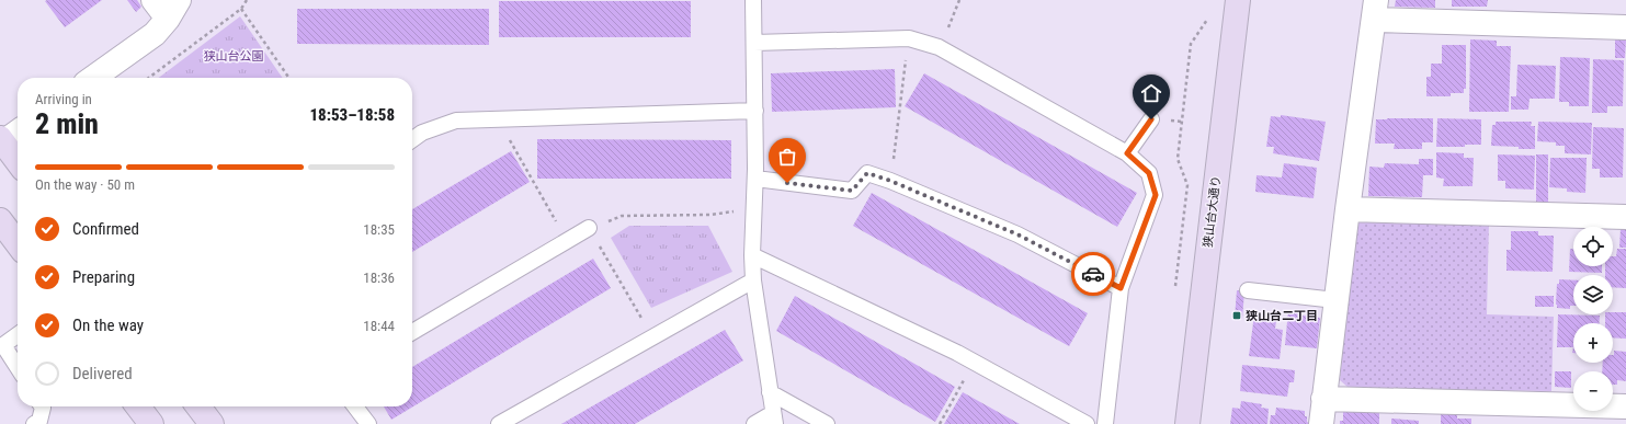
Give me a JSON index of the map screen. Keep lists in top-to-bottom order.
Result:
{
  "streets": {
    "street": ["狭山台大通り"]
  },
  "parks": ["狭山台公園"],
  "places": {
    "transit": ["狭山台二丁目"]
  },
  "page": {
    "heading": ["2 min", "Arriving in", "18:53–18:58"],
    "bar": "On the way · 50 m",
    "list": [
      ["Confirmed", "18:35"],
      ["Preparing", "18:36"],
      ["On the way", "18:44"],
      "Delivered"
    ],
    "map_buttons": ["+", "−"]
  }
}
